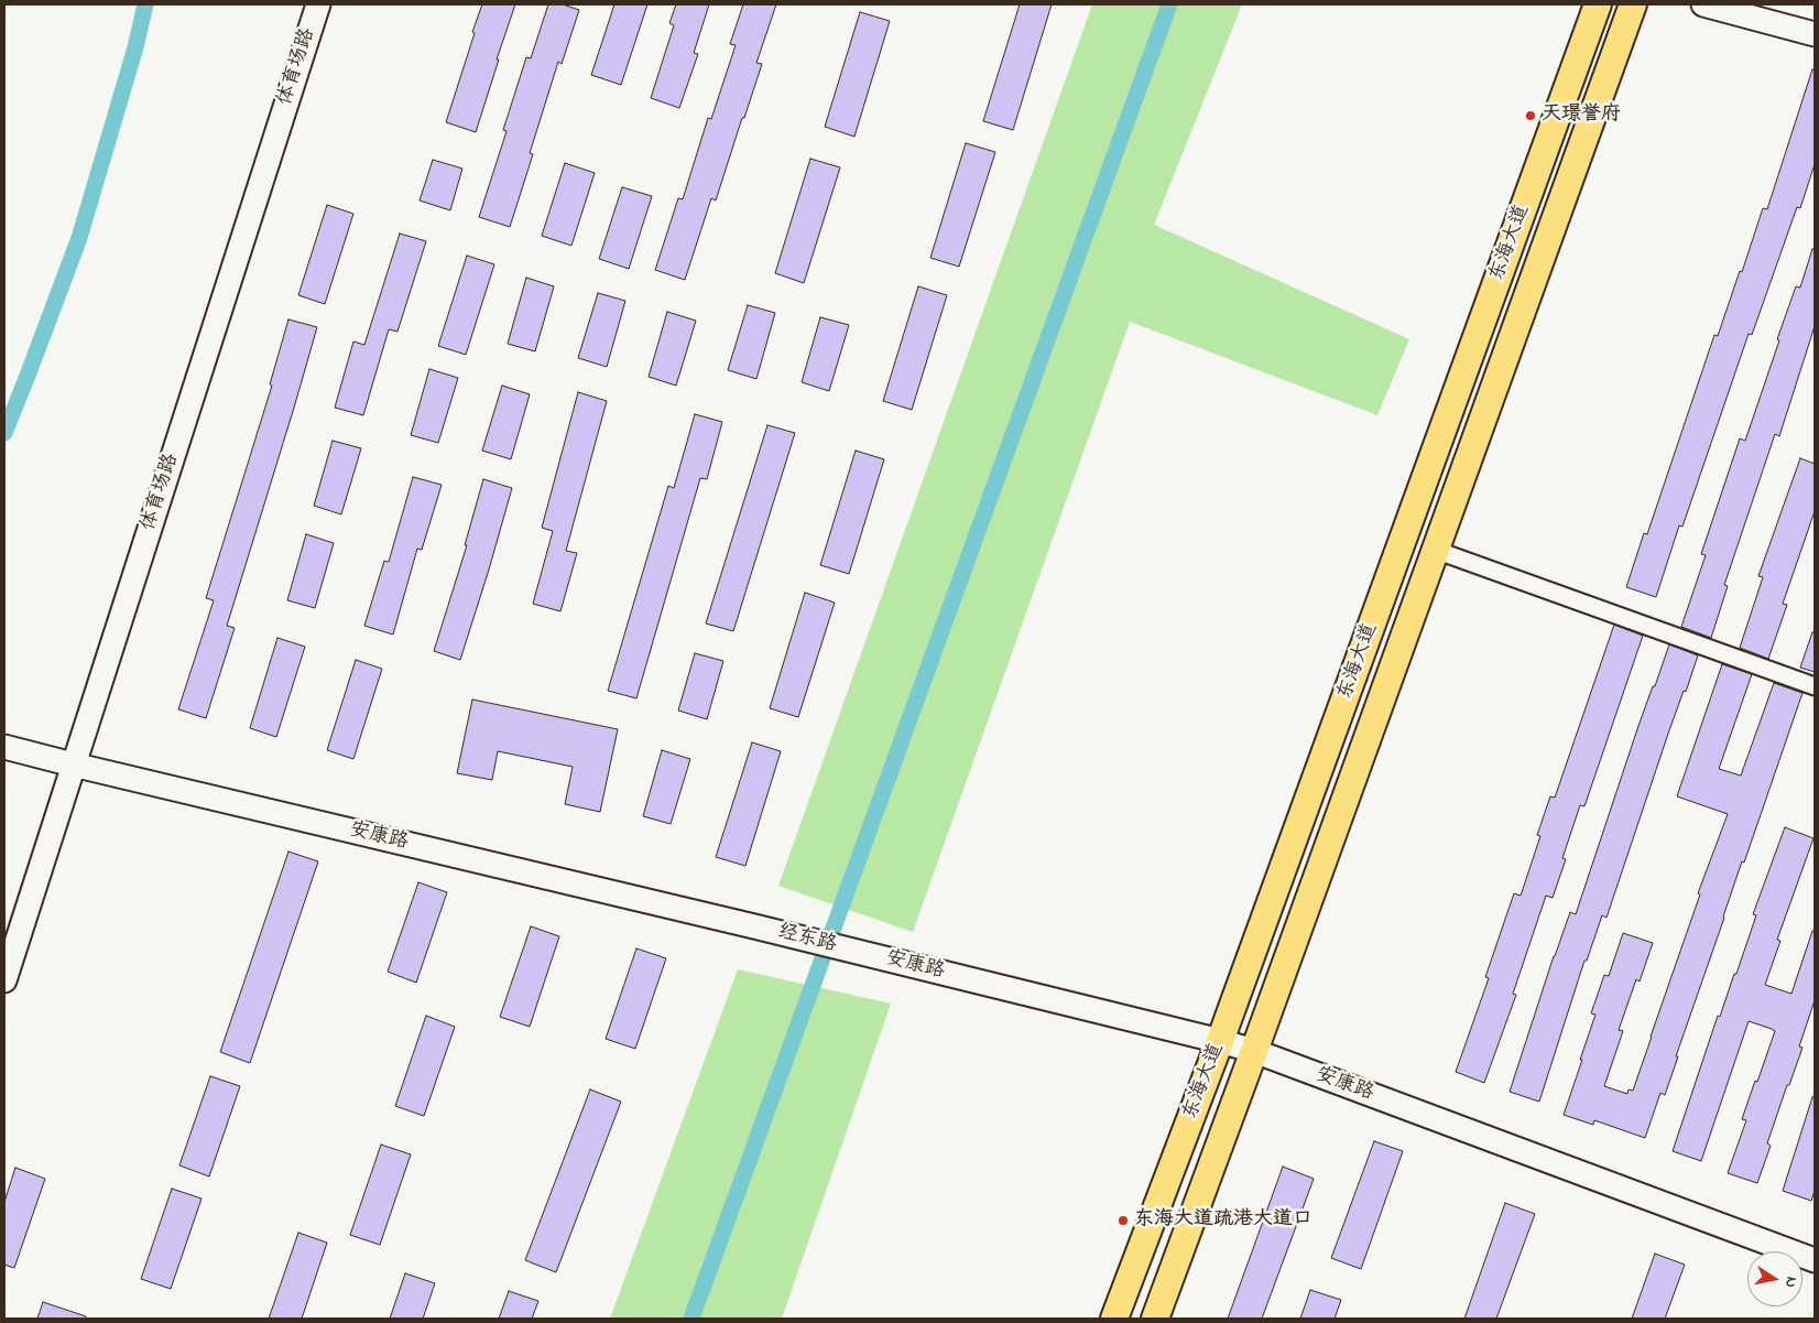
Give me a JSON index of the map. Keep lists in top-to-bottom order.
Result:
{
  "streets": {
    "main road": ["东海大道"],
    "street": ["体育场路", "安康路", "经东路"]
  },
  "crossings": [
    ["体育场路", "安康路"],
    ["东海大道", "安康路"],
    ["安康路", "经东路"]
  ],
  "places": ["天璟誉府", "东海大道疏港大道口"],
  "north": "right"
}
